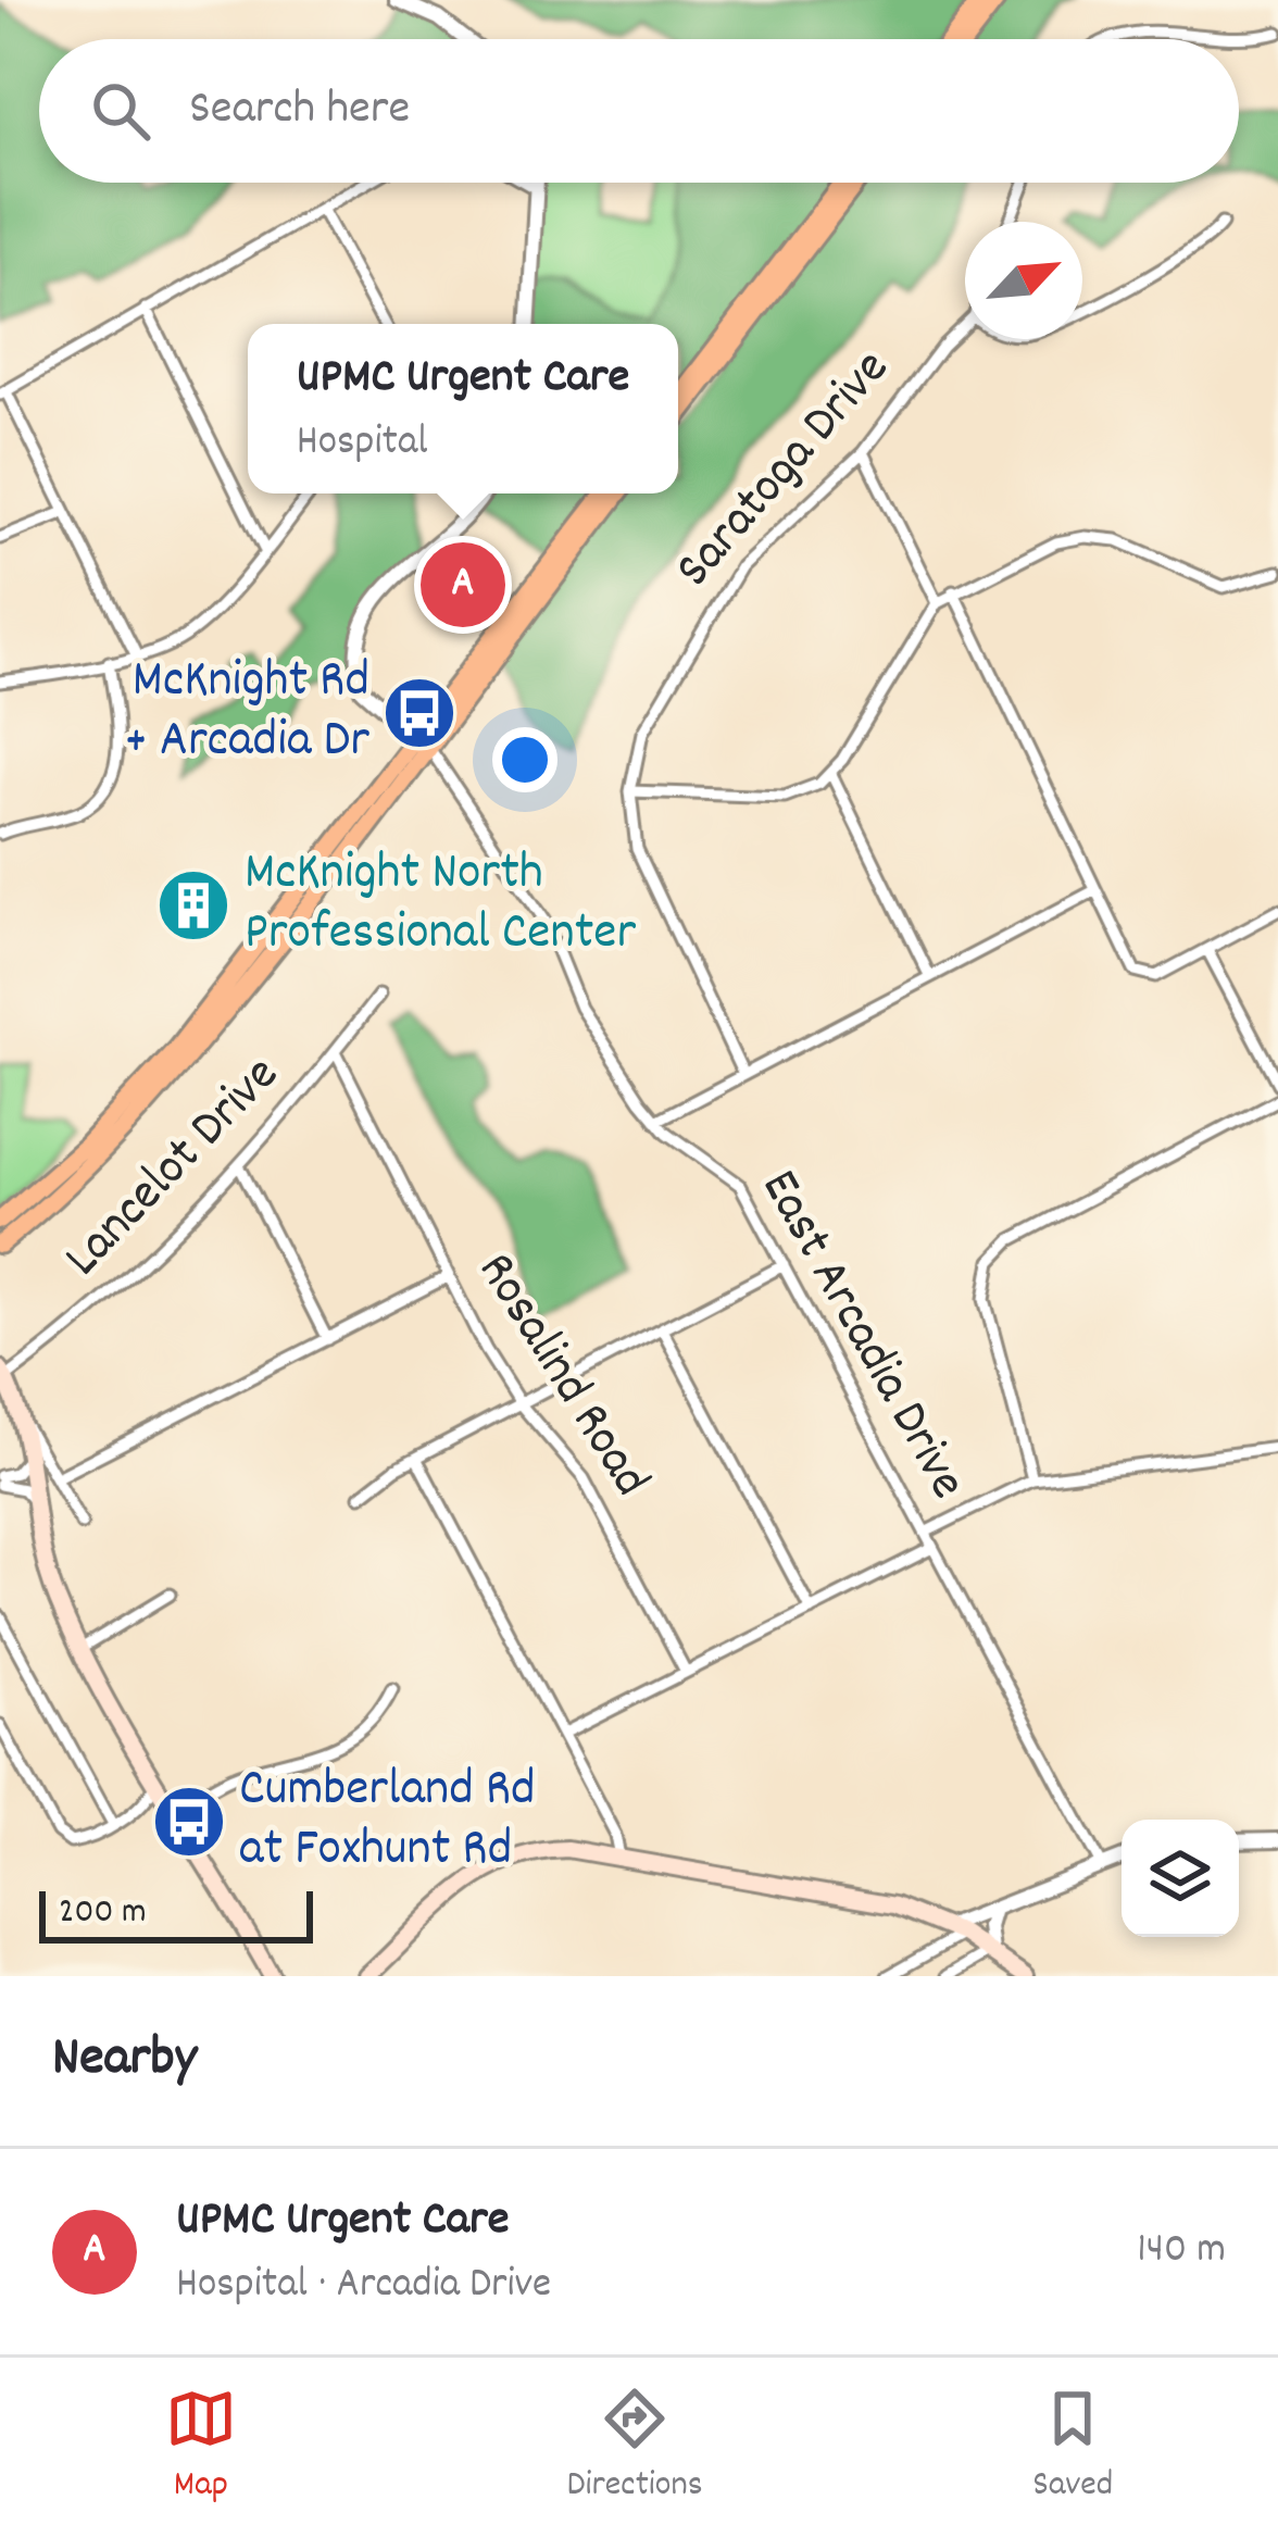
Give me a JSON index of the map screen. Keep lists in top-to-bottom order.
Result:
{
  "streets": {
    "street": [
      "Saratoga Drive",
      "Lancelot Drive",
      "East Arcadia Drive",
      "Rosalind Road"
    ]
  },
  "crossings": [
    ["Lancelot Drive", "Rosalind Road"]
  ],
  "places": {
    "bus stop": ["McKnight Rd + Arcadia Dr", "Cumberland Rd at Foxhunt Rd"],
    "building": ["McKnight North Professional Center"]
  },
  "scale_bar": "200 m",
  "north": "top right",
  "page": {
    "search": "Search here",
    "popup": ["UPMC Urgent Care", "Hospital"],
    "pins": "A",
    "scale": "200 m",
    "heading": "Nearby",
    "list": [
      {
        "mark": "A",
        "name": "UPMC Urgent Care",
        "note": "Hospital · Arcadia Drive",
        "value": "140 m"
      }
    ],
    "nav": ["Map", "Directions", "Saved"]
  }
}
